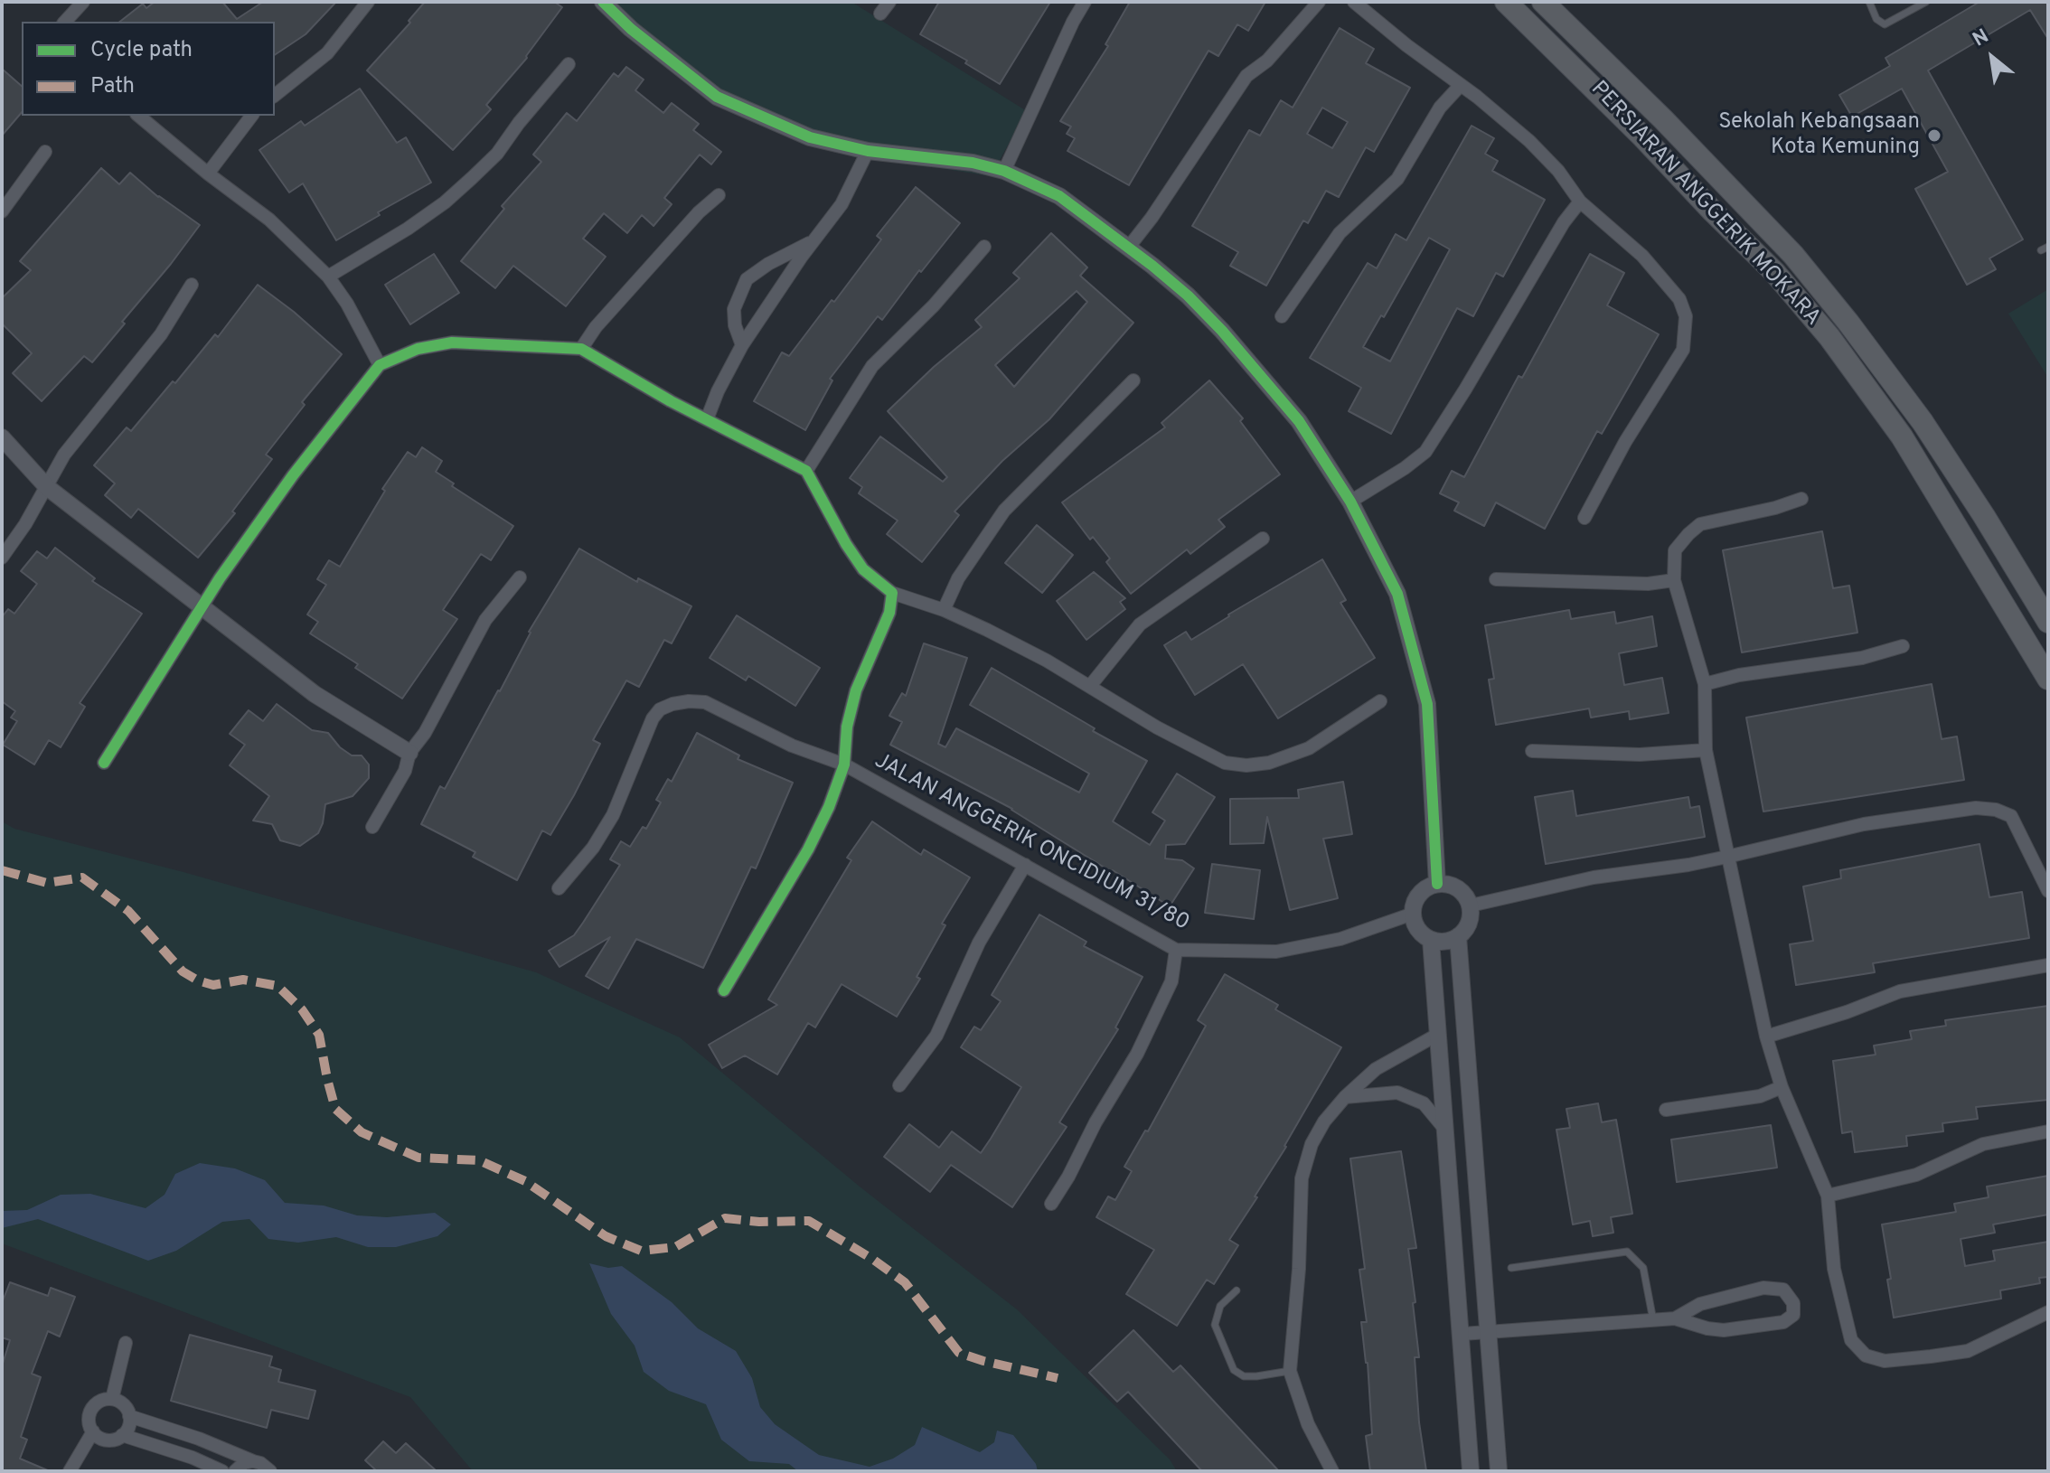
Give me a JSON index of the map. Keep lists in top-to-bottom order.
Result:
{
  "streets": {
    "main road": ["PERSIARAN ANGGERIK MOKARA"],
    "street": ["JALAN ANGGERIK ONCIDIUM 31/80"]
  },
  "places": ["Sekolah Kebangsaan Kota Kemuning"],
  "legend": ["Cycle path", "Path"],
  "north": "top left"
}
